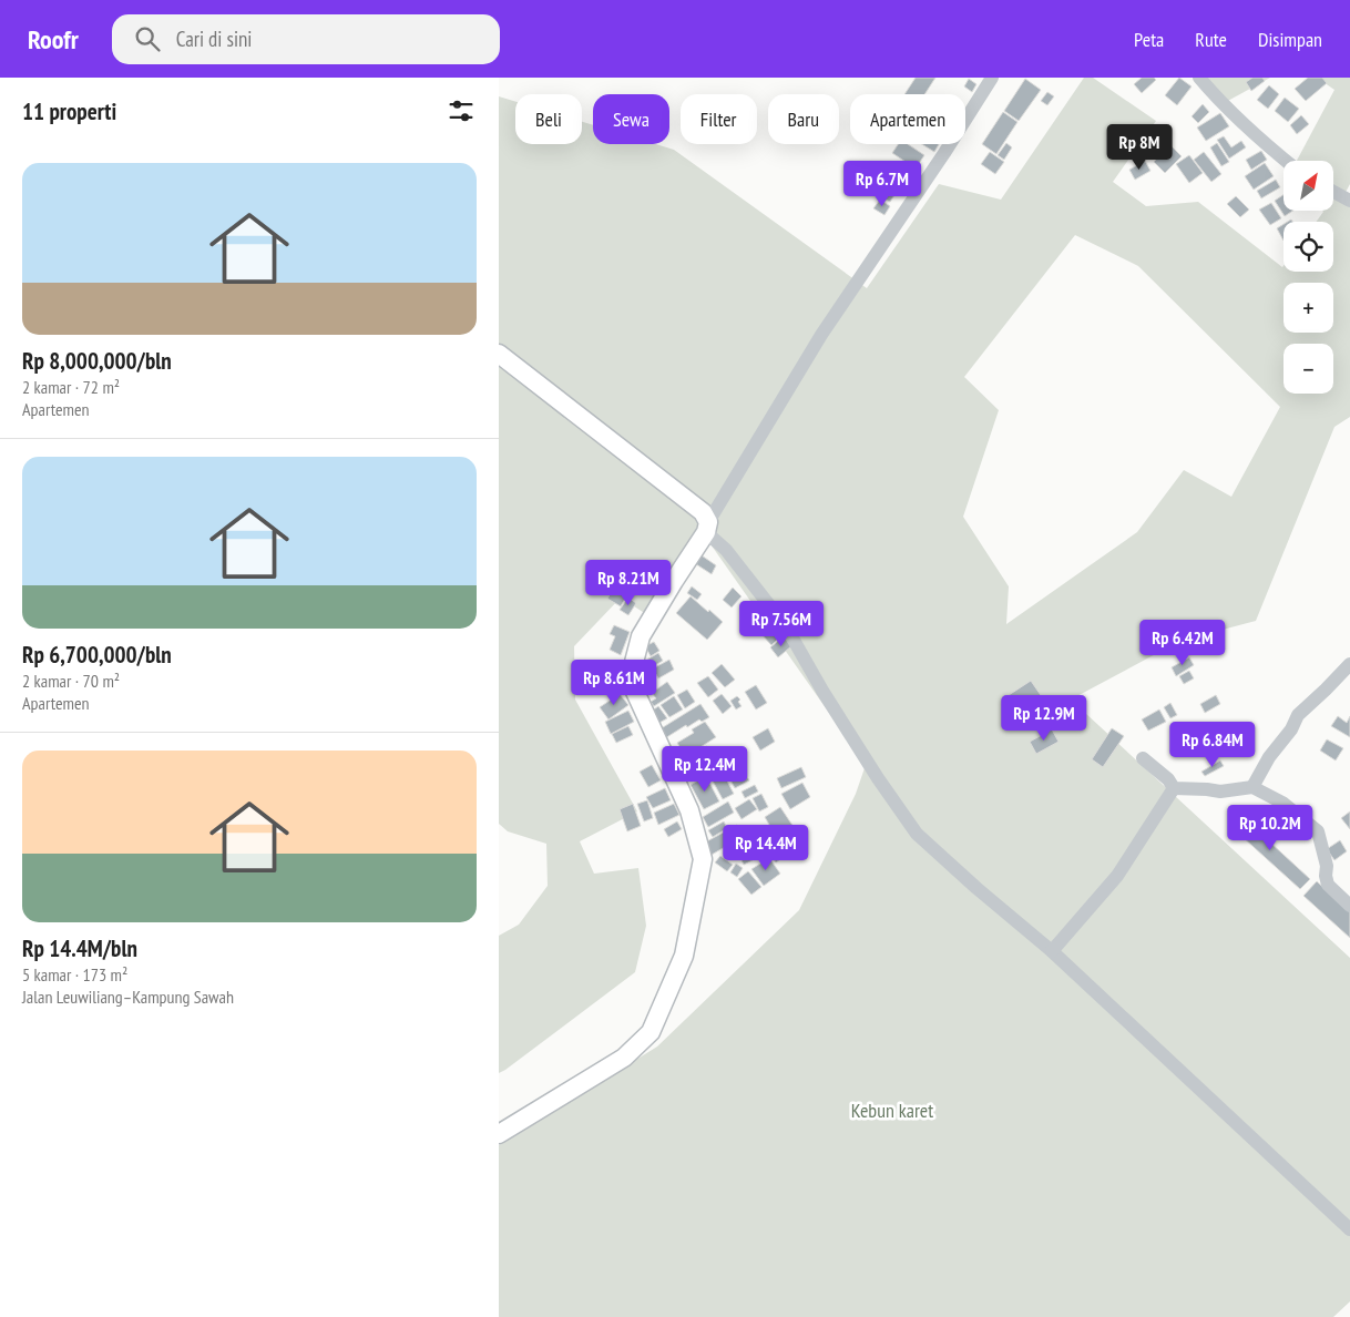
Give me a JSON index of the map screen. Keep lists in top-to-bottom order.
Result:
{
  "parks": ["Kebun karet"],
  "north": "top right",
  "page": {
    "header": "Roofr",
    "search": "Cari di sini",
    "nav": ["Peta", "Rute", "Disimpan"],
    "heading": "11 properti",
    "chip": [
      "Beli",
      "Sewa",
      "Filter",
      "Baru",
      "Apartemen"
    ],
    "price": [
      "Rp 8M",
      "Rp 6.7M",
      "Rp 8.21M",
      "Rp 7.56M",
      "Rp 6.42M",
      "Rp 8.61M",
      "Rp 12.9M",
      "Rp 6.84M",
      "Rp 12.4M",
      "Rp 10.2M",
      "Rp 14.4M"
    ],
    "list": [
      {
        "name": "Rp 8,000,000/bln",
        "note": "2 kamar · 72 m² · Apartemen"
      },
      {
        "name": "Rp 6,700,000/bln",
        "note": "2 kamar · 70 m² · Apartemen"
      },
      {
        "name": "Rp 14.4M/bln",
        "note": "5 kamar · 173 m² · Jalan Leuwiliang–Kampung Sawah"
      }
    ],
    "map_buttons": ["+", "−"]
  }
}
